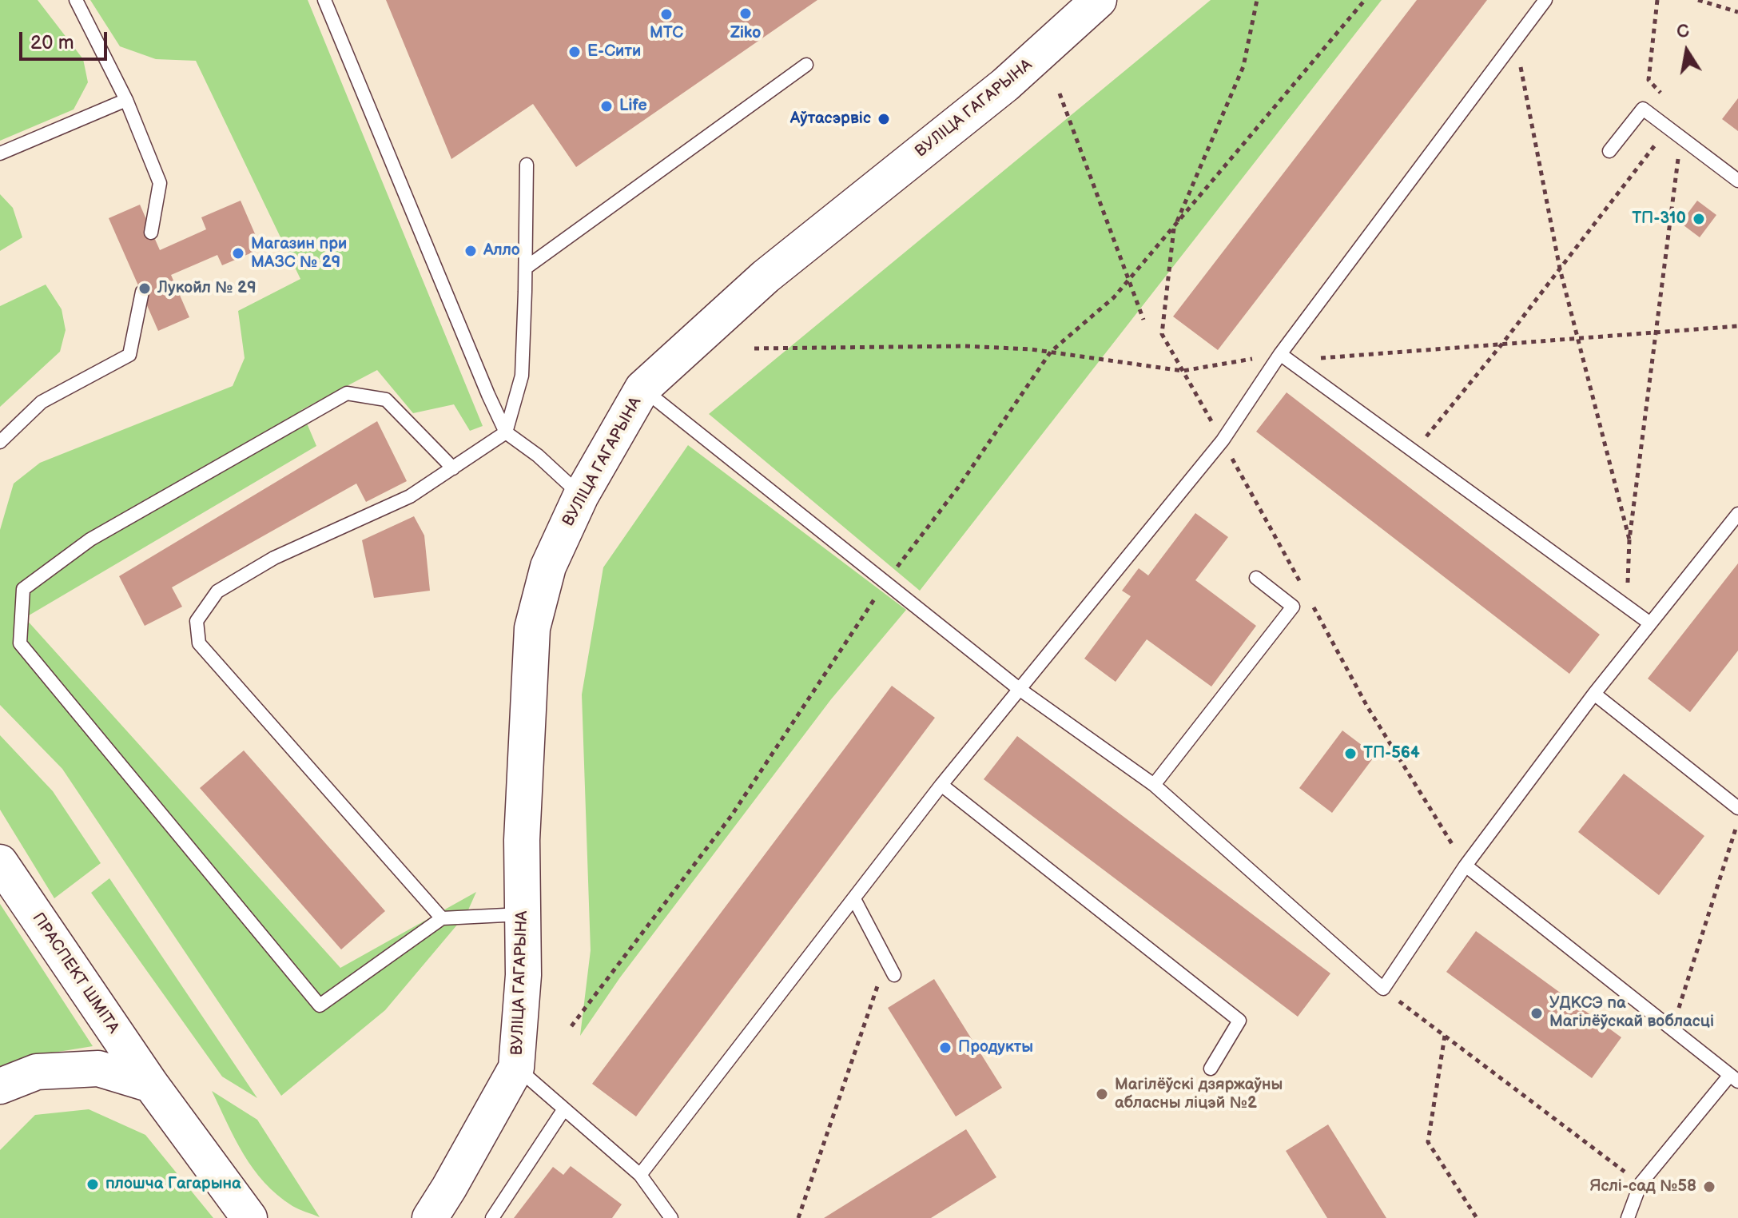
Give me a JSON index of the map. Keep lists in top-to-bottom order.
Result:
{
  "streets": {
    "main road": ["ВУЛІЦА ГАГАРЫНА", "ПРАСПЕКТ ШМІТА"]
  },
  "places": [
    "Ziko",
    "МТС",
    "Е-Сити",
    "Life",
    "Аўтасэрвіс",
    "ТП-310",
    "Алло",
    "Магазин при МАЗС № 29",
    "Лукойл № 29",
    "ТП-564",
    "УДКСЭ па Магілёўскай вобласці",
    "Продукты",
    "Магілёўскі дзяржаўны абласны ліцэй №2",
    "плошча Гагарына",
    "Яслі-сад №58"
  ],
  "scale_bar": "20 m",
  "north": "top"
}
